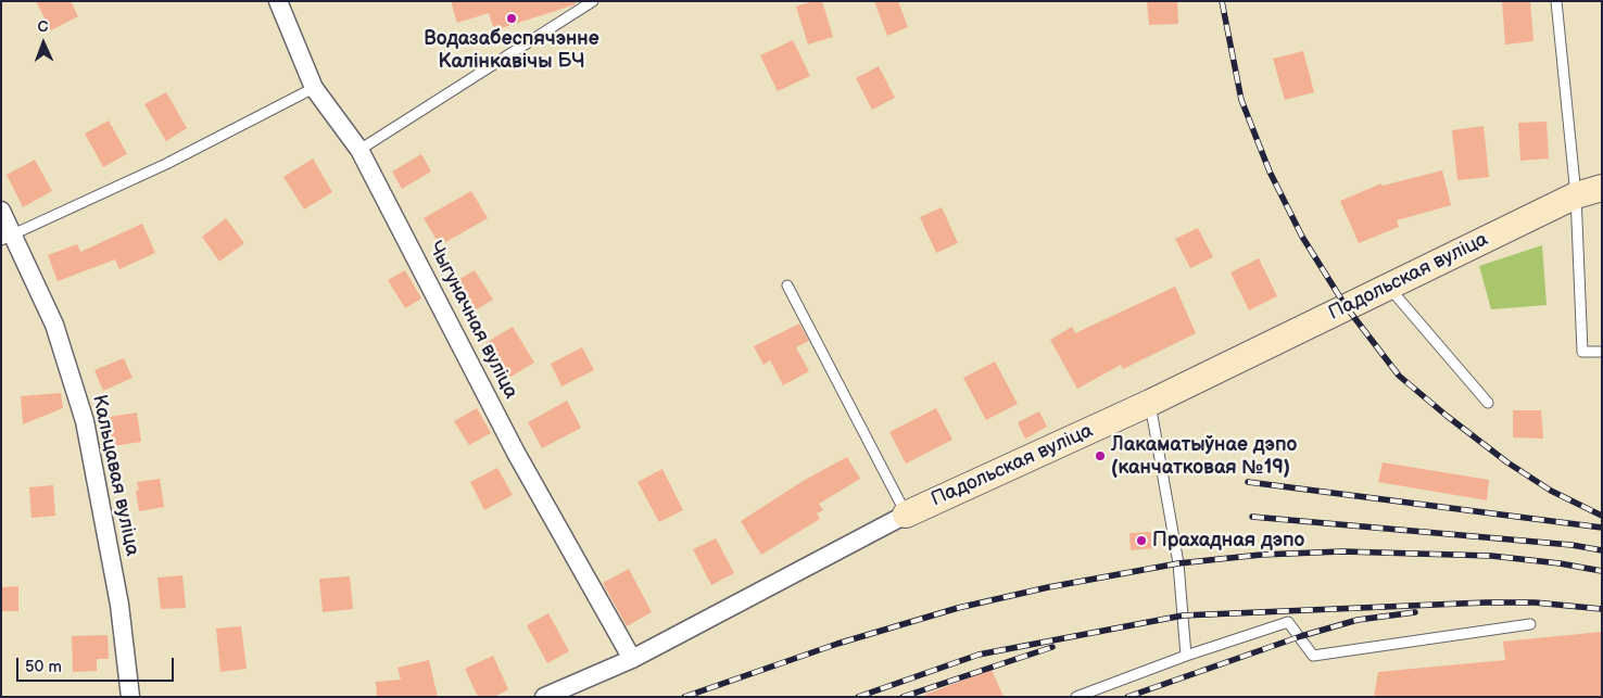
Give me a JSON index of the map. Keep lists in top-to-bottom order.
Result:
{
  "streets": {
    "street": ["Падольская вуліца", "Чыгуначная вуліца", "Кальцавая вуліца"]
  },
  "crossings": [
    ["Падольская вуліца", "Чыгуначная вуліца"]
  ],
  "places": ["Водазабеспячэнне Калінкавічы БЧ", "Лакаматыўнае дэпо (канчатковая №19)", "Прахадная дэпо"],
  "scale_bar": "50 m",
  "north": "top"
}
